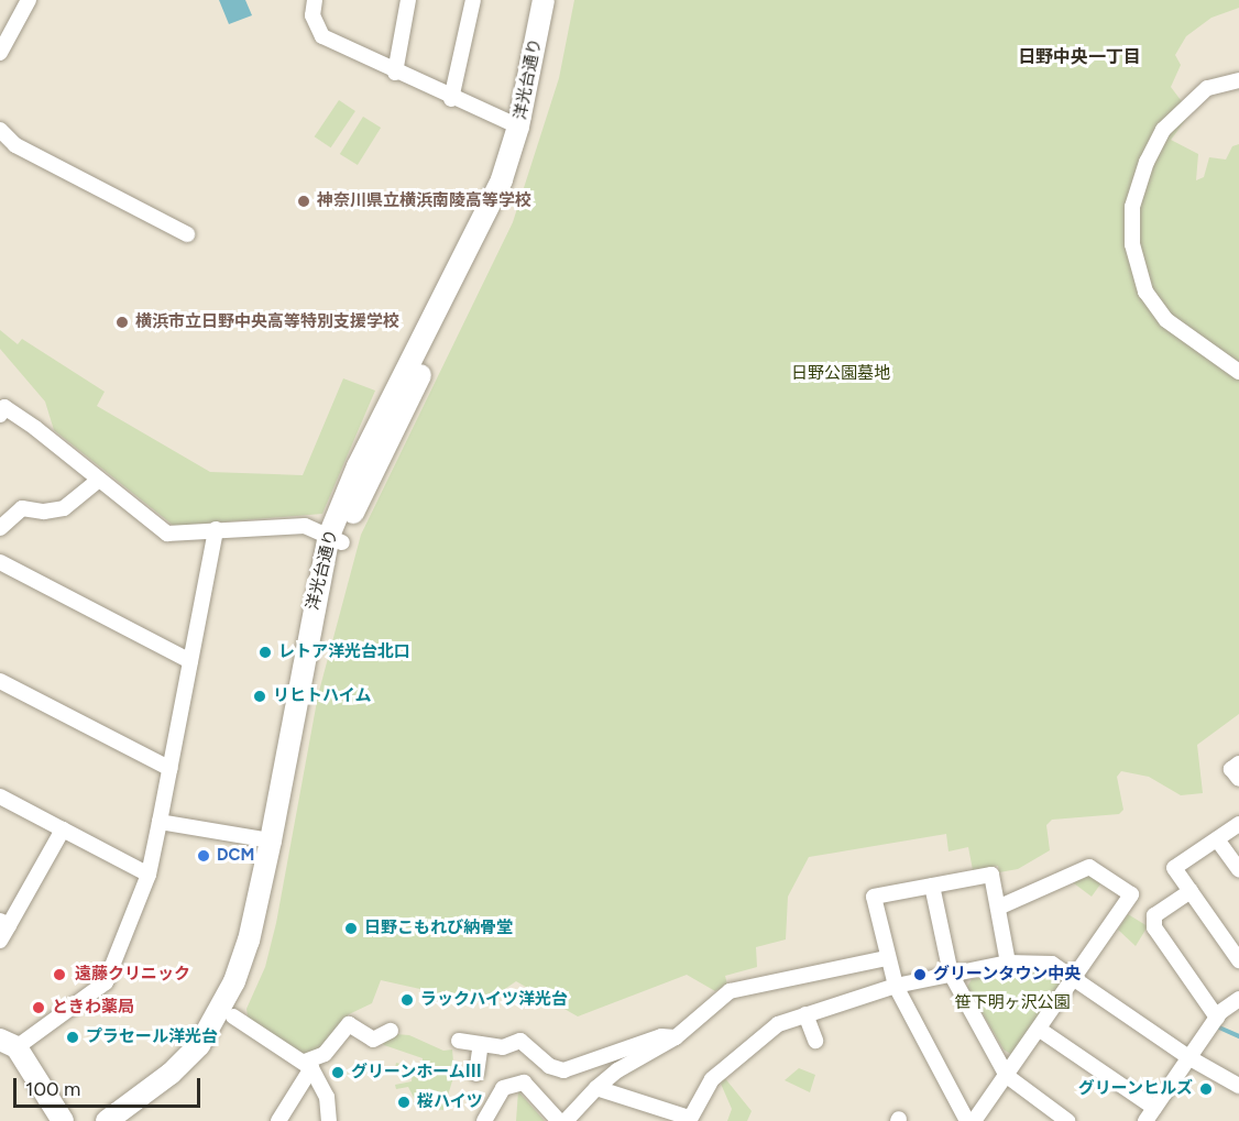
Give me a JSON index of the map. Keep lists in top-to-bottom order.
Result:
{
  "streets": {
    "street": ["洋光台通り"]
  },
  "districts": ["日野中央一丁目"],
  "parks": ["日野公園墓地", "笹下明ヶ沢公園"],
  "places": [
    "神奈川県立横浜南陵高等学校",
    "横浜市立日野中央高等特別支援学校",
    "レトア洋光台北口",
    "リヒトハイム",
    "DCM",
    "日野こもれび納骨堂",
    "遠藤クリニック",
    "グリーンタウン中央",
    "ラックハイツ洋光台",
    "ときわ薬局",
    "プラセール洋光台",
    "グリーンホームⅢ",
    "グリーンヒルズ",
    "桜ハイツ"
  ],
  "scale_bar": "100 m"
}
